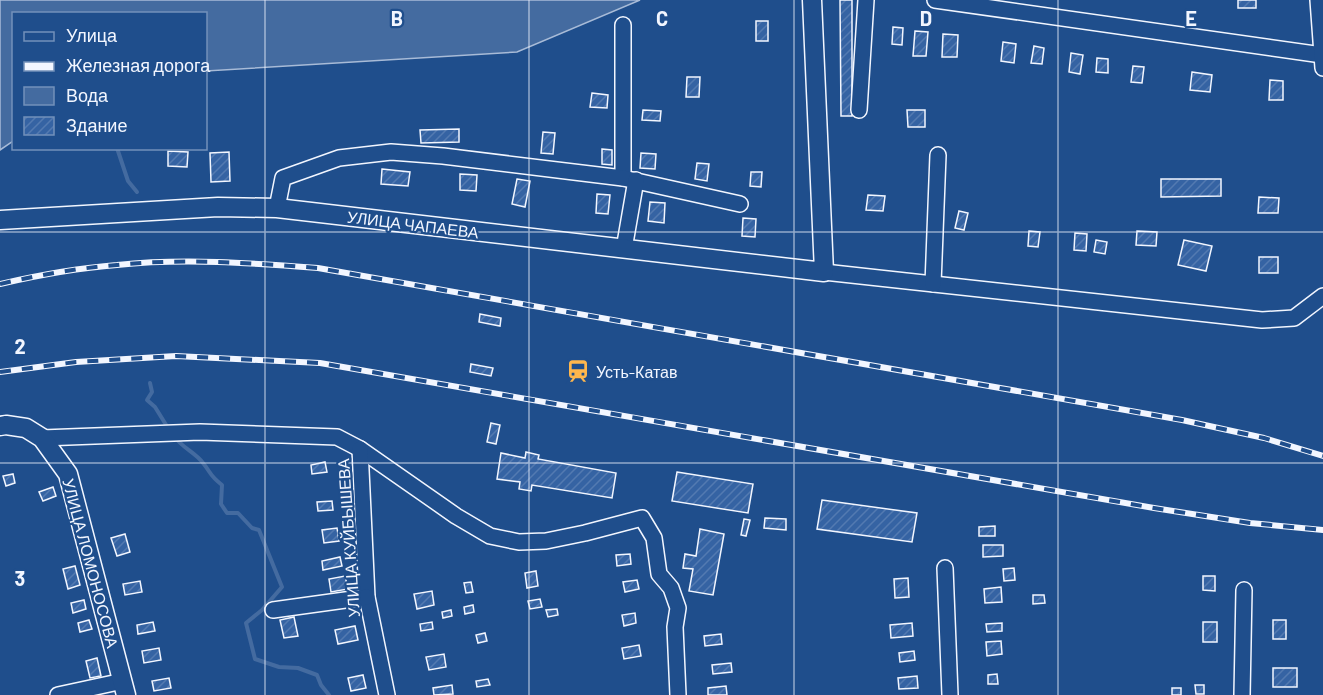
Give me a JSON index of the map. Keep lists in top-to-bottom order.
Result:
{
  "streets": {
    "main road": ["УЛИЦА ЧАПАЕВА", "УЛИЦА ЛОМОНОСОВА"],
    "street": ["УЛИЦА КУЙБЫШЕВА"]
  },
  "places": {
    "station": ["Усть-Катав"]
  },
  "legend": [
    "Улица",
    "Железная дорога",
    "Вода",
    "Здание"
  ],
  "grid": {
    "columns": [
      "B",
      "C",
      "D",
      "E"
    ],
    "rows": ["2", "3"]
  }
}
